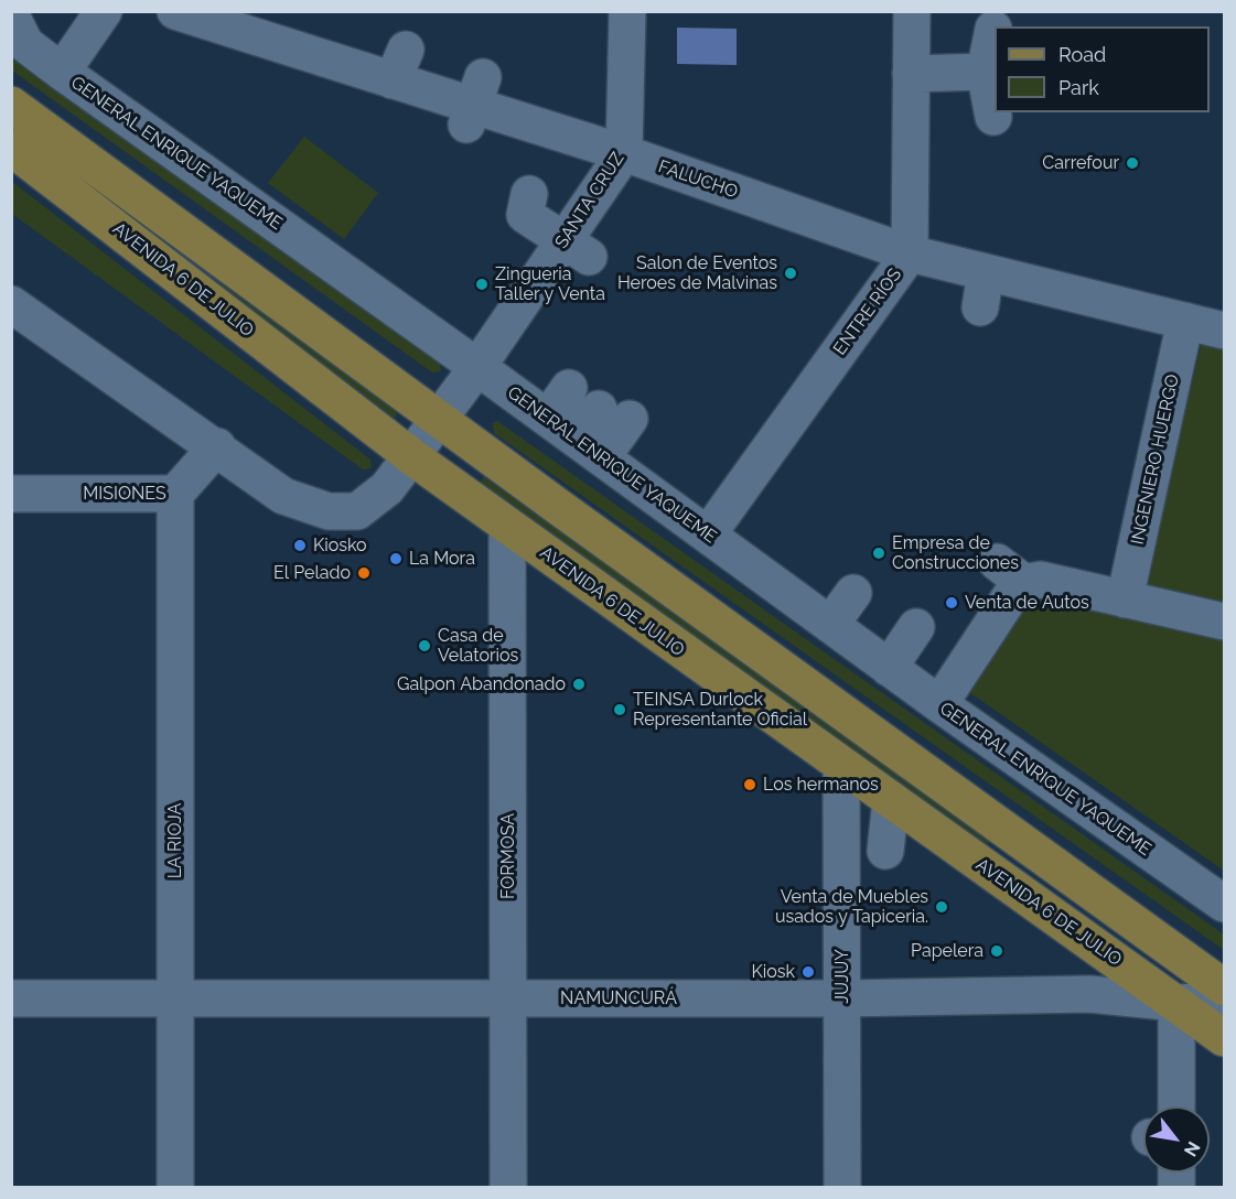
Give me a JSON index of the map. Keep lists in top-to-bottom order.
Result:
{
  "streets": {
    "main road": ["AVENIDA 6 DE JULIO"],
    "street": [
      "GENERAL ENRIQUE YAQUEME",
      "FALUCHO",
      "SANTA CRUZ",
      "ENTRE RÍOS",
      "INGENIERO HUERGO",
      "MISIONES",
      "LA RIOJA",
      "FORMOSA",
      "JUJUY",
      "NAMUNCURÁ"
    ]
  },
  "crossings": [
    ["GENERAL ENRIQUE YAQUEME", "SANTA CRUZ"],
    ["GENERAL ENRIQUE YAQUEME", "ENTRE RÍOS"],
    ["FALUCHO", "SANTA CRUZ"],
    ["FALUCHO", "ENTRE RÍOS"],
    ["FALUCHO", "INGENIERO HUERGO"],
    ["SANTA CRUZ", "AVENIDA 6 DE JULIO"],
    ["SANTA CRUZ", "MISIONES"],
    ["AVENIDA 6 DE JULIO", "FORMOSA"],
    ["AVENIDA 6 DE JULIO", "JUJUY"],
    ["AVENIDA 6 DE JULIO", "NAMUNCURÁ"],
    ["MISIONES", "LA RIOJA"],
    ["LA RIOJA", "NAMUNCURÁ"],
    ["FORMOSA", "NAMUNCURÁ"],
    ["JUJUY", "NAMUNCURÁ"]
  ],
  "places": [
    "Carrefour",
    "Salon de Eventos Heroes de Malvinas",
    "Zingueria Taller y Venta",
    "Kiosko",
    "Empresa de Construcciones",
    "La Mora",
    "El Pelado",
    "Venta de Autos",
    "Casa de Velatorios",
    "Galpon Abandonado",
    "TEINSA Durlock Representante Oficial",
    "Los hermanos",
    "Venta de Muebles usados y Tapiceria.",
    "Papelera",
    "Kiosk"
  ],
  "legend": ["Road", "Park"],
  "north": "bottom right"
}
